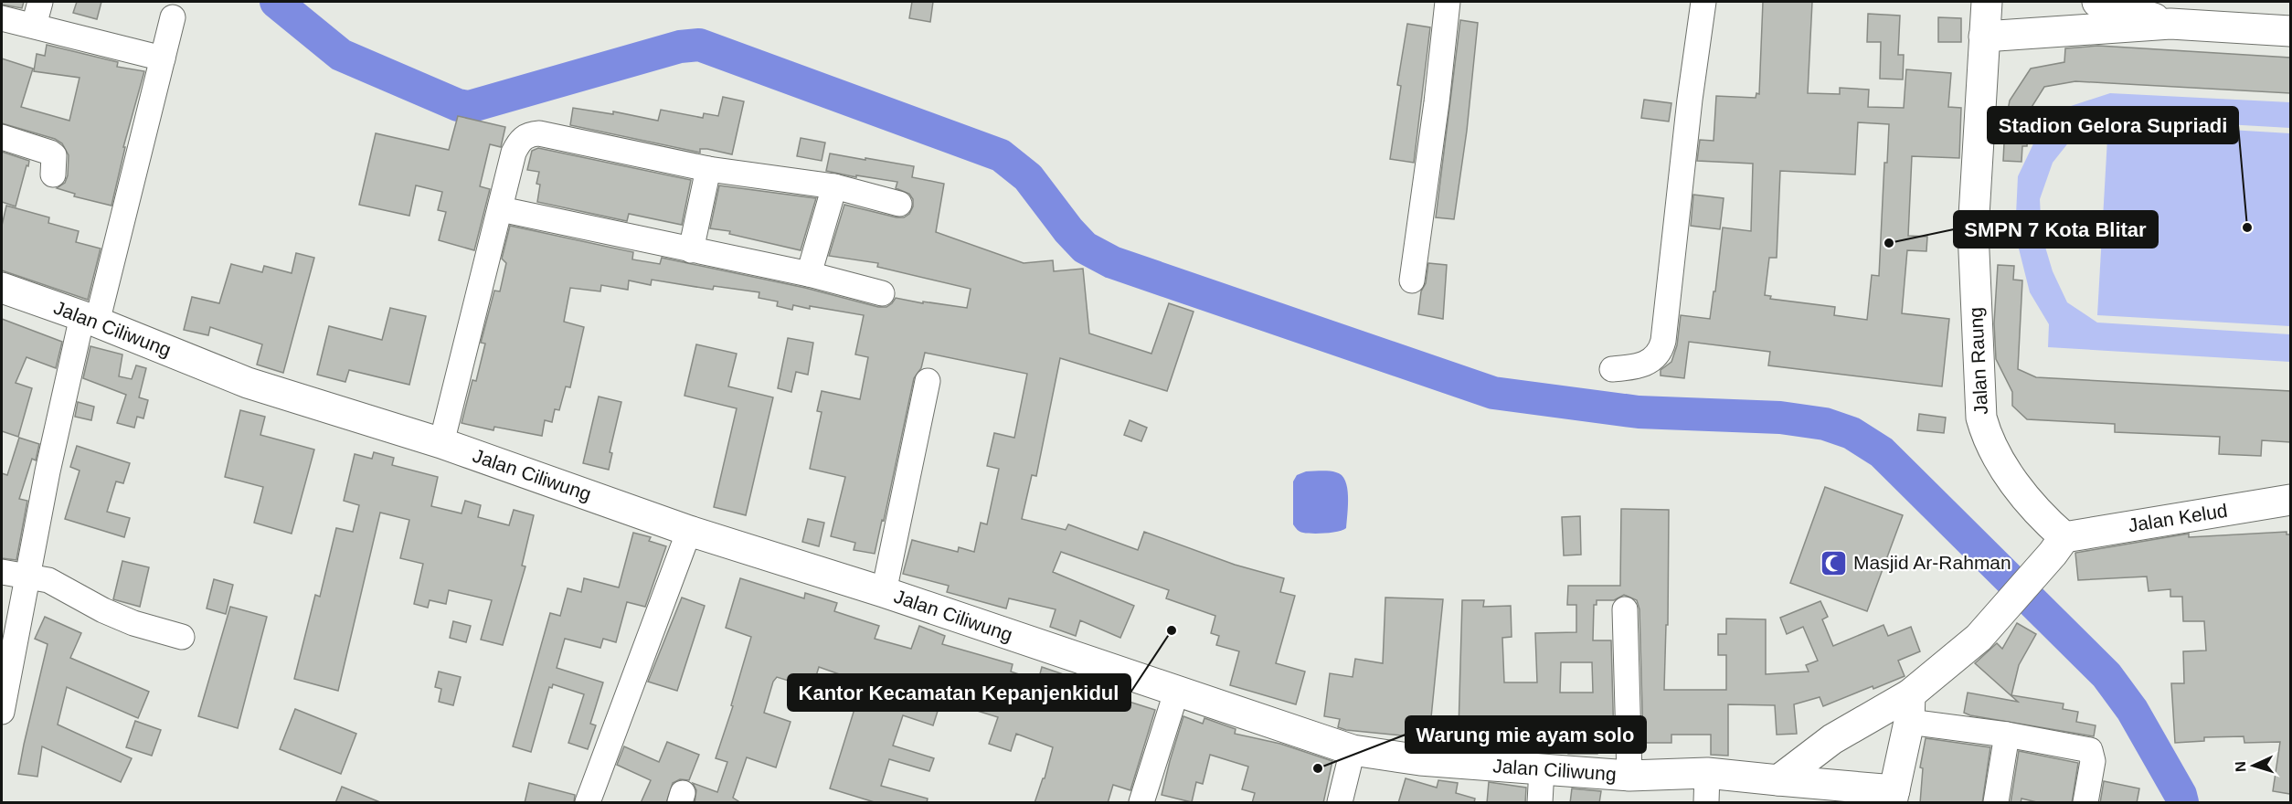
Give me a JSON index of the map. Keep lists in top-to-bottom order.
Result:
{
  "streets": {
    "main road": ["Jalan Ciliwung", "Jalan Raung", "Jalan Kelud"]
  },
  "crossings": [
    ["Jalan Raung", "Jalan Kelud"]
  ],
  "places": {
    "other": [
      "Stadion Gelora Supriadi",
      "SMPN 7 Kota Blitar",
      "Kantor Kecamatan Kepanjenkidul",
      "Warung mie ayam solo"
    ],
    "mosque": ["Masjid Ar-Rahman"]
  },
  "north": "left"
}
